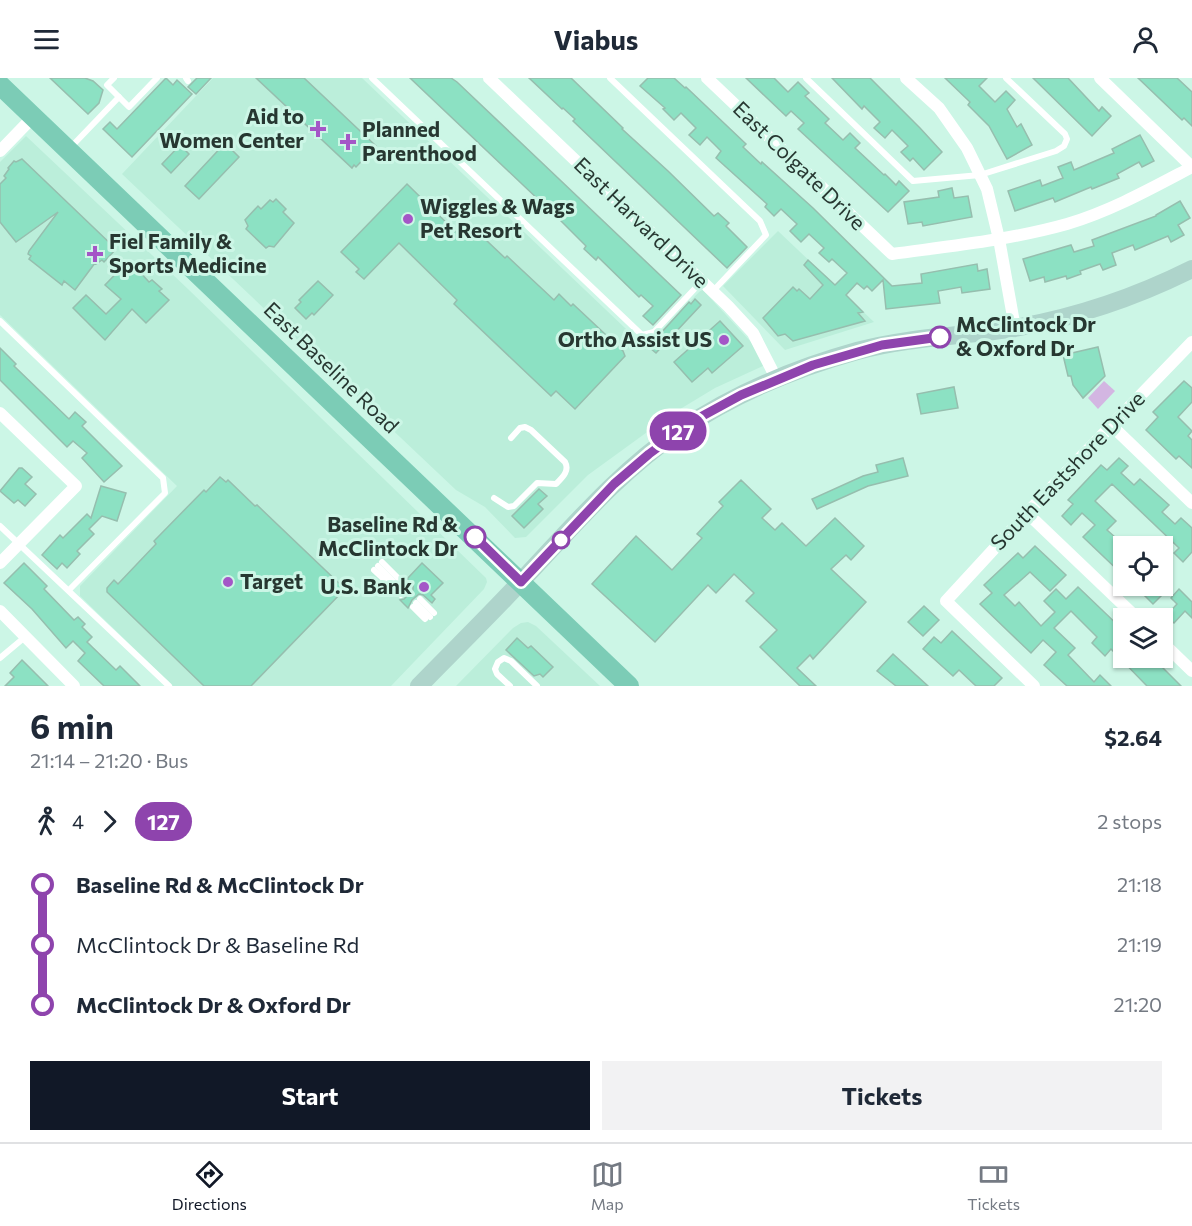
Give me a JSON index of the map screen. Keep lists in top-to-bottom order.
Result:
{
  "streets": {
    "main road": ["East Baseline Road"],
    "street": ["East Colgate Drive", "East Harvard Drive", "South Eastshore Drive"]
  },
  "places": {
    "health": ["Aid to Women Center", "Planned Parenthood", "Fiel Family & Sports Medicine"],
    "other": [
      "Wiggles & Wags Pet Resort",
      "McClintock Dr & Oxford Dr",
      "Ortho Assist US",
      "Baseline Rd & McClintock Dr",
      "Target",
      "U.S. Bank"
    ]
  },
  "lines": ["bus line 127"],
  "page": {
    "header": "Viabus",
    "on_map": "127",
    "heading": ["6 min", "21:14 – 21:20 · Bus", "$2.64"],
    "legs": ["4", "127", "2 stops"],
    "list": [
      {
        "name": "Baseline Rd & McClintock Dr",
        "value": "21:18"
      },
      {
        "name": "McClintock Dr & Baseline Rd",
        "value": "21:19"
      },
      {
        "name": "McClintock Dr & Oxford Dr",
        "value": "21:20"
      }
    ],
    "buttons": ["Start", "Tickets"],
    "tabs": ["Directions", "Map", "Tickets"]
  }
}
